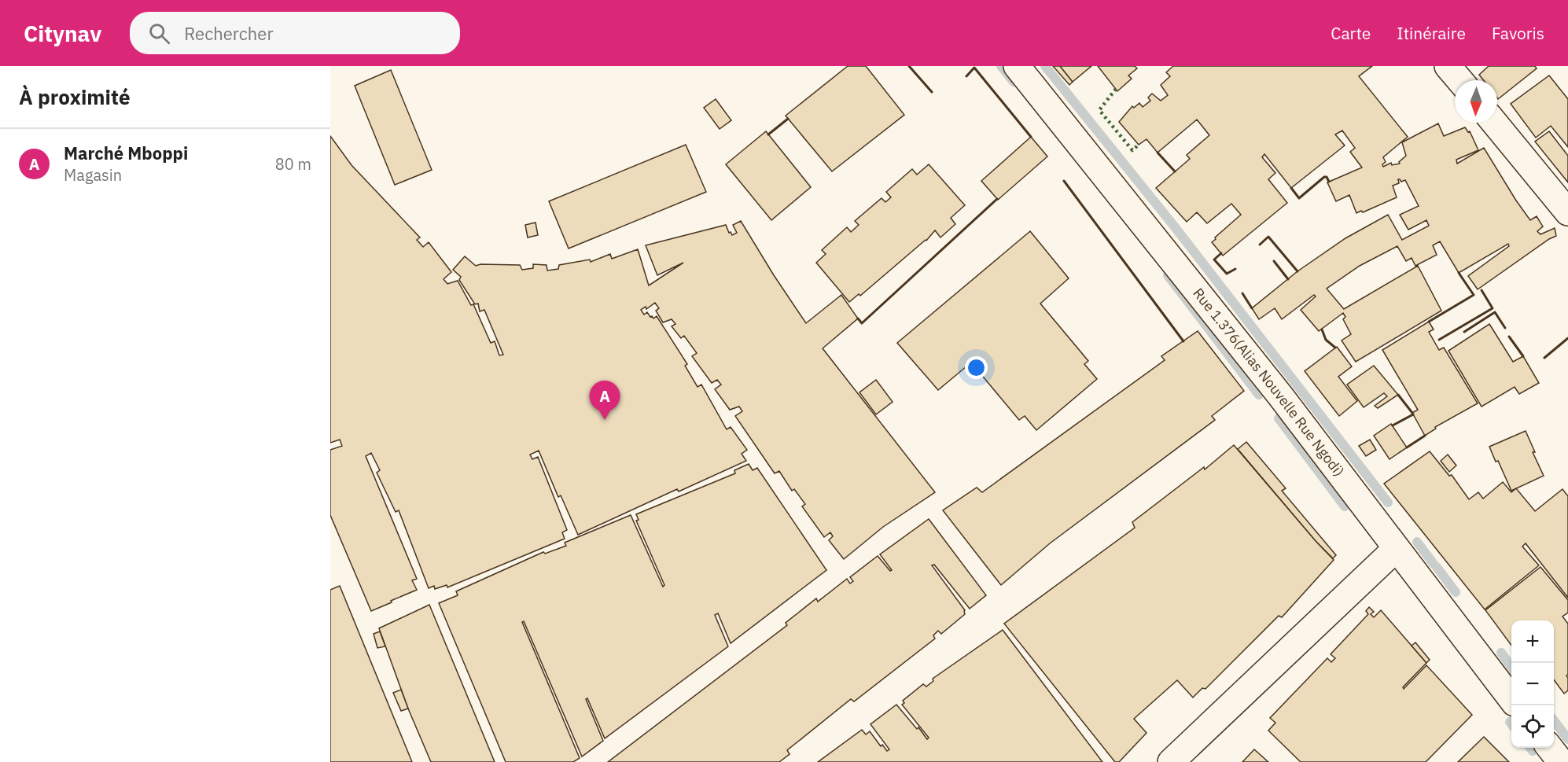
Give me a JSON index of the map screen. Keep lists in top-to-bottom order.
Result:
{
  "streets": {
    "street": ["Rue 1.376(Alias Nouvelle Rue Ngodi)"]
  },
  "north": "bottom",
  "page": {
    "header": "Citynav",
    "search": "Rechercher",
    "nav": ["Carte", "Itinéraire", "Favoris"],
    "heading": "À proximité",
    "list": [
      {
        "mark": "A",
        "name": "Marché Mboppi",
        "note": "Magasin",
        "value": "80 m"
      }
    ],
    "pins": "A",
    "map_buttons": ["+", "−"]
  }
}
